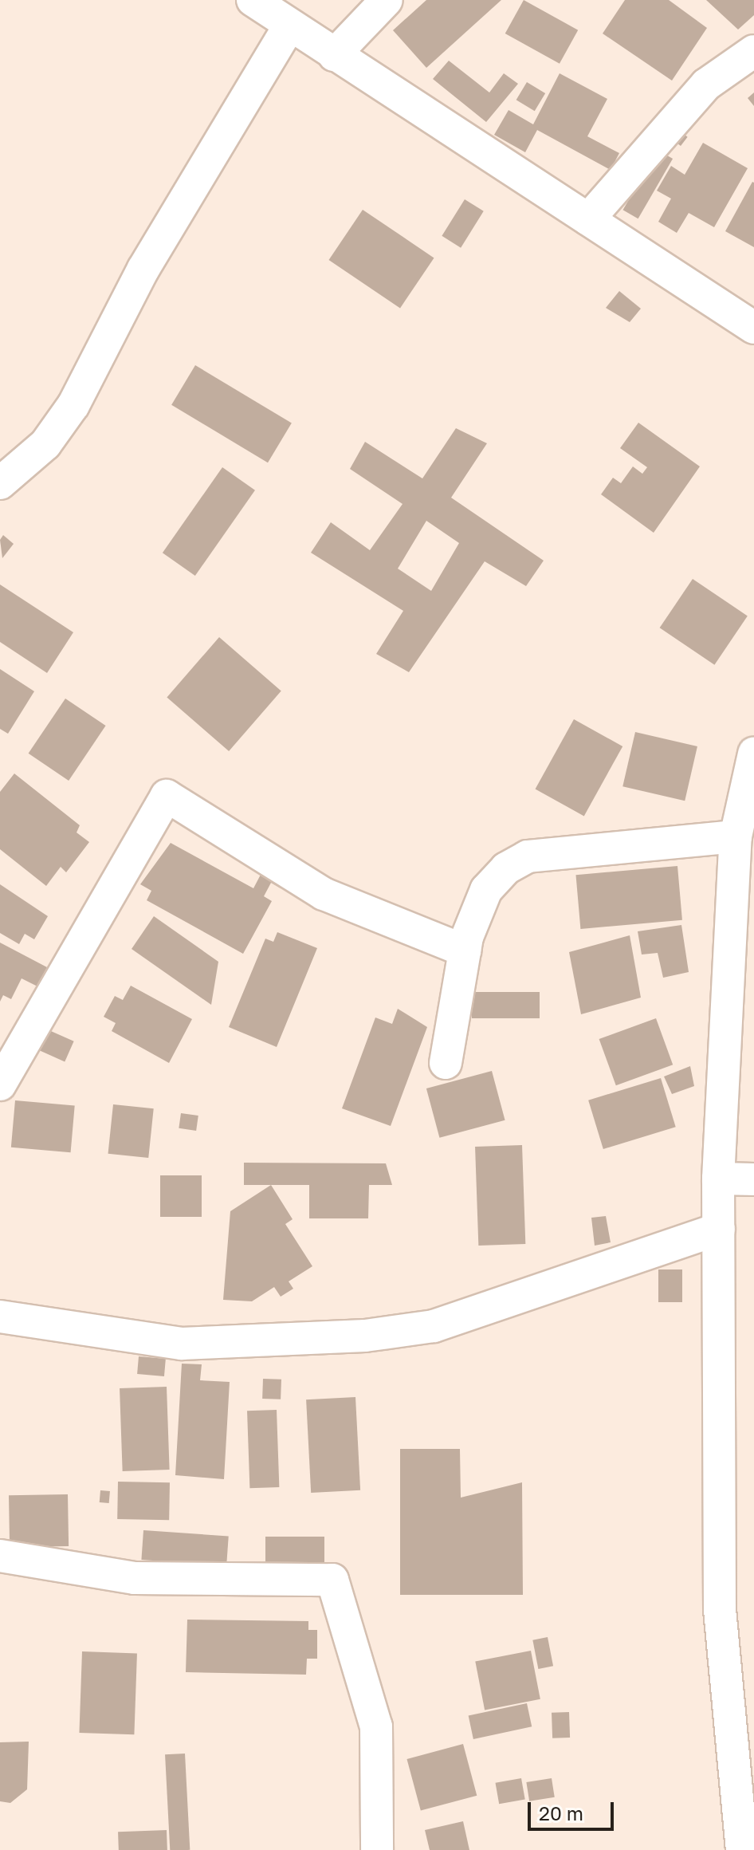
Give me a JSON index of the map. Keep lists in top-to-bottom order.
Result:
{
  "scale_bar": "20 m"
}
